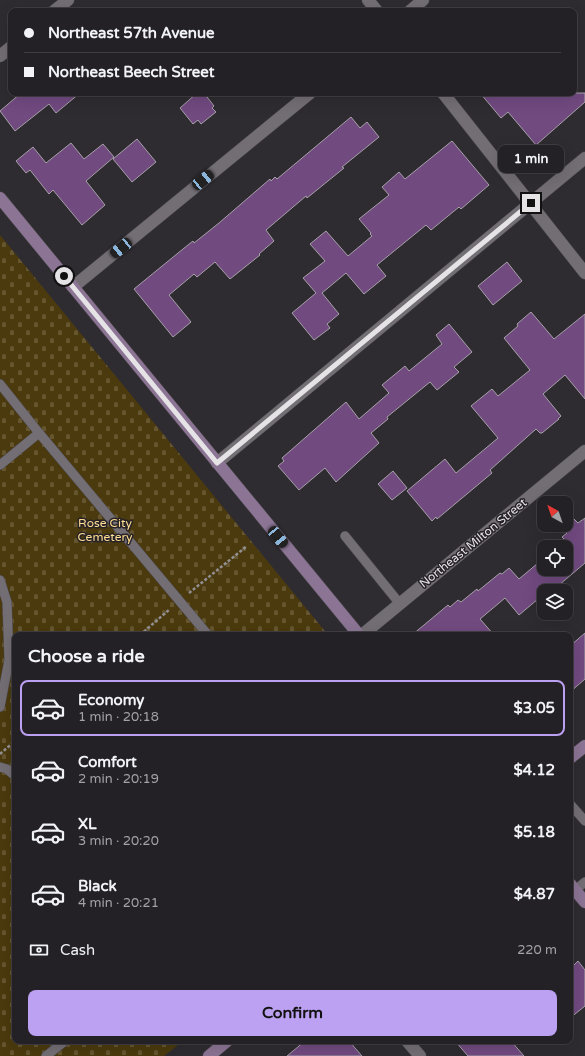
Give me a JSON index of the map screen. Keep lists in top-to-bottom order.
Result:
{
  "streets": {
    "street": ["Northeast Milton Street"]
  },
  "parks": ["Rose City Cemetery"],
  "north": "top left",
  "page": {
    "banner": ["Northeast 57th Avenue", "Northeast Beech Street"],
    "bubble": "1 min",
    "heading": "Choose a ride",
    "list": [
      {
        "name": "Economy",
        "note": "1 min · 20:18",
        "value": "$3.05"
      },
      {
        "name": "Comfort",
        "note": "2 min · 20:19",
        "value": "$4.12"
      },
      {
        "name": "XL",
        "note": "3 min · 20:20",
        "value": "$5.18"
      },
      {
        "name": "Black",
        "note": "4 min · 20:21",
        "value": "$4.87"
      }
    ],
    "pay": ["Cash", "220 m"],
    "buttons": "Confirm"
  }
}
